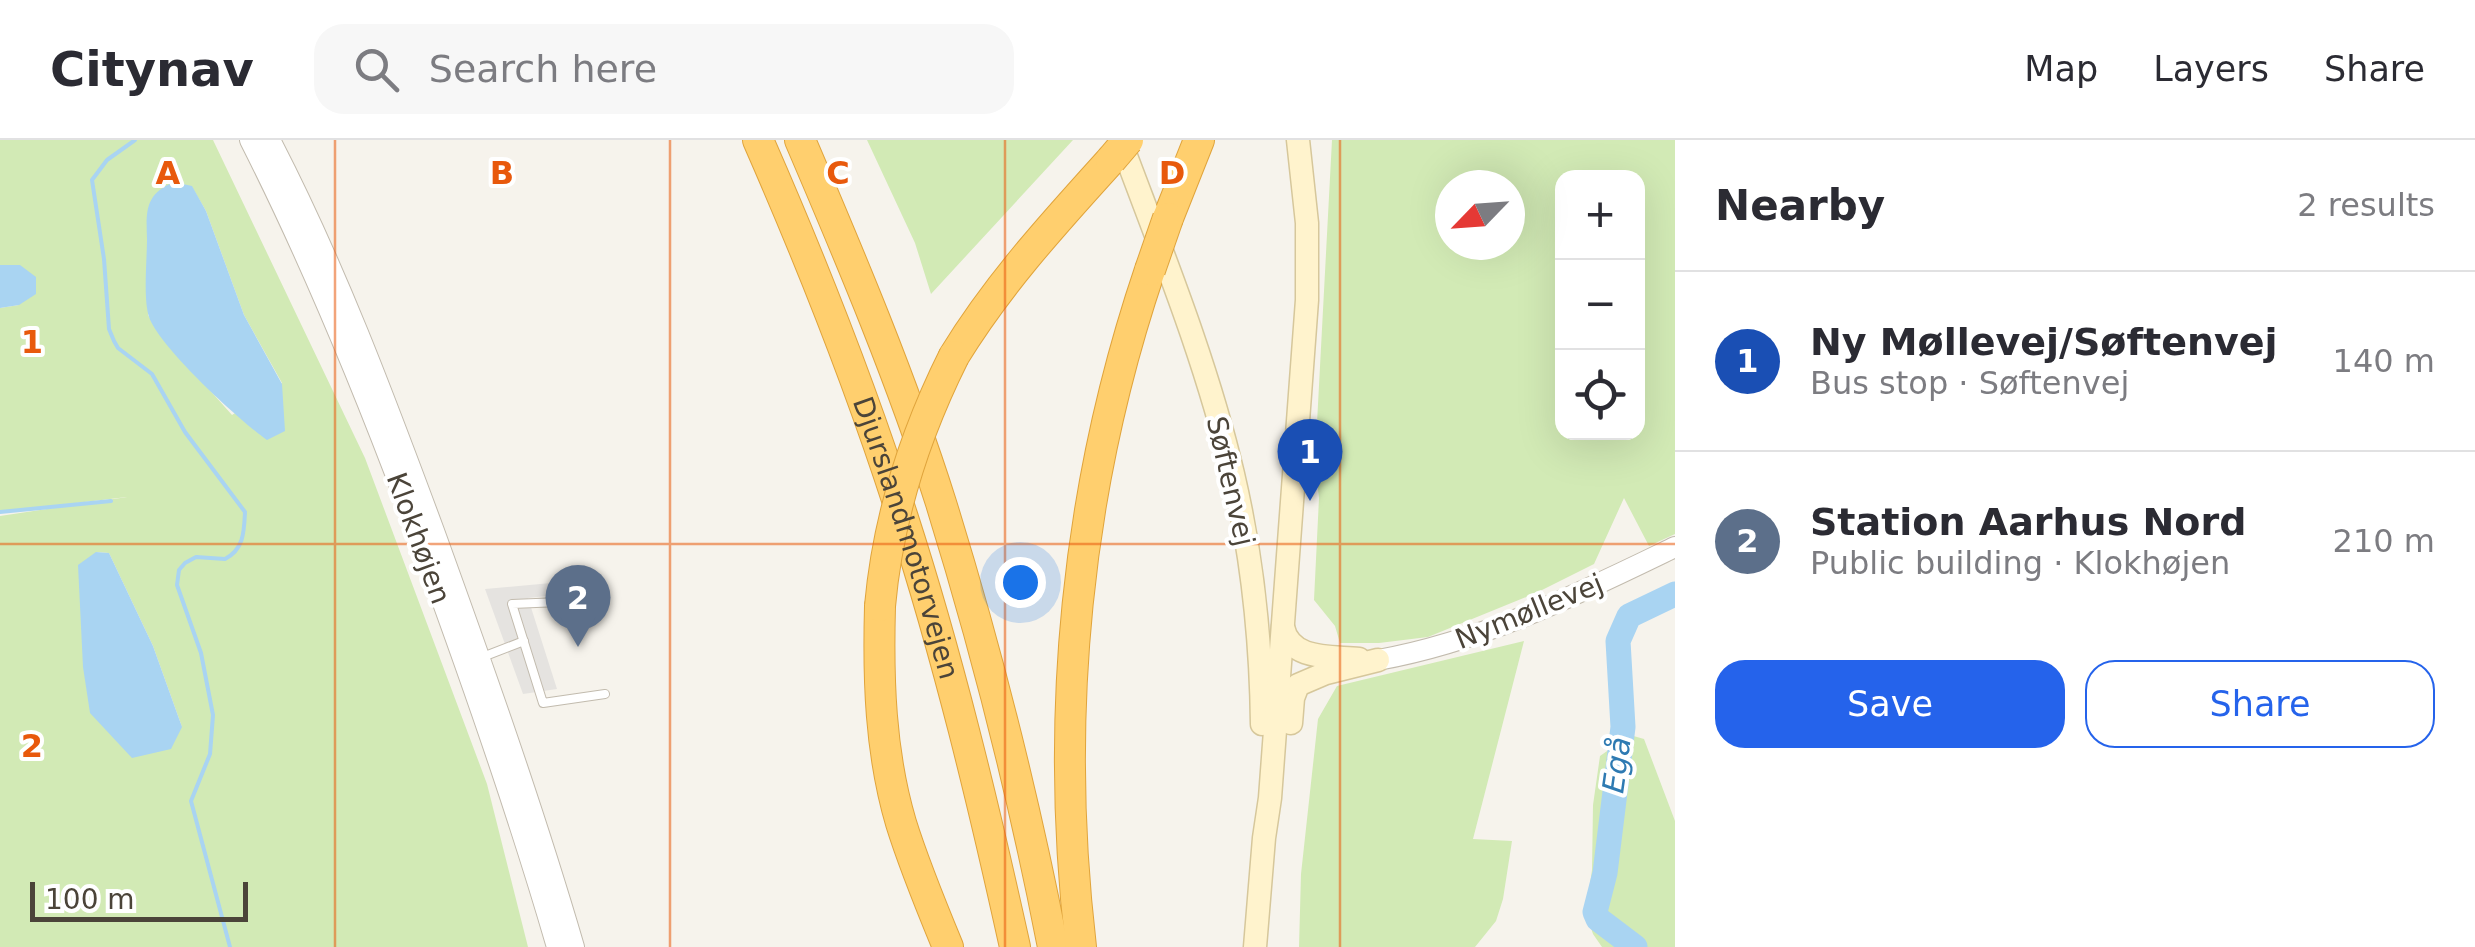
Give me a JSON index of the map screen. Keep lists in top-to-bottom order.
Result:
{
  "streets": {
    "highway": ["Djurslandmotorvejen"],
    "main road": ["Søftenvej"],
    "street": ["Klokhøjen", "Nymøllevej"]
  },
  "water": ["Egå"],
  "scale_bar": "100 m",
  "north": "bottom left",
  "page": {
    "header": "Citynav",
    "search": "Search here",
    "nav": ["Map", "Layers", "Share"],
    "heading": ["Nearby", "2 results"],
    "map_buttons": ["+", "−"],
    "list": [
      {
        "mark": "1",
        "name": "Ny Møllevej/Søftenvej",
        "note": "Bus stop · Søftenvej",
        "value": "140 m"
      },
      {
        "mark": "2",
        "name": "Station Aarhus Nord",
        "note": "Public building · Klokhøjen",
        "value": "210 m"
      }
    ],
    "pins": ["1", "2"],
    "buttons": ["Save", "Share"],
    "scale": "100 m"
  },
  "grid": {
    "columns": [
      "A",
      "B",
      "C",
      "D"
    ],
    "rows": ["1", "2"]
  }
}
